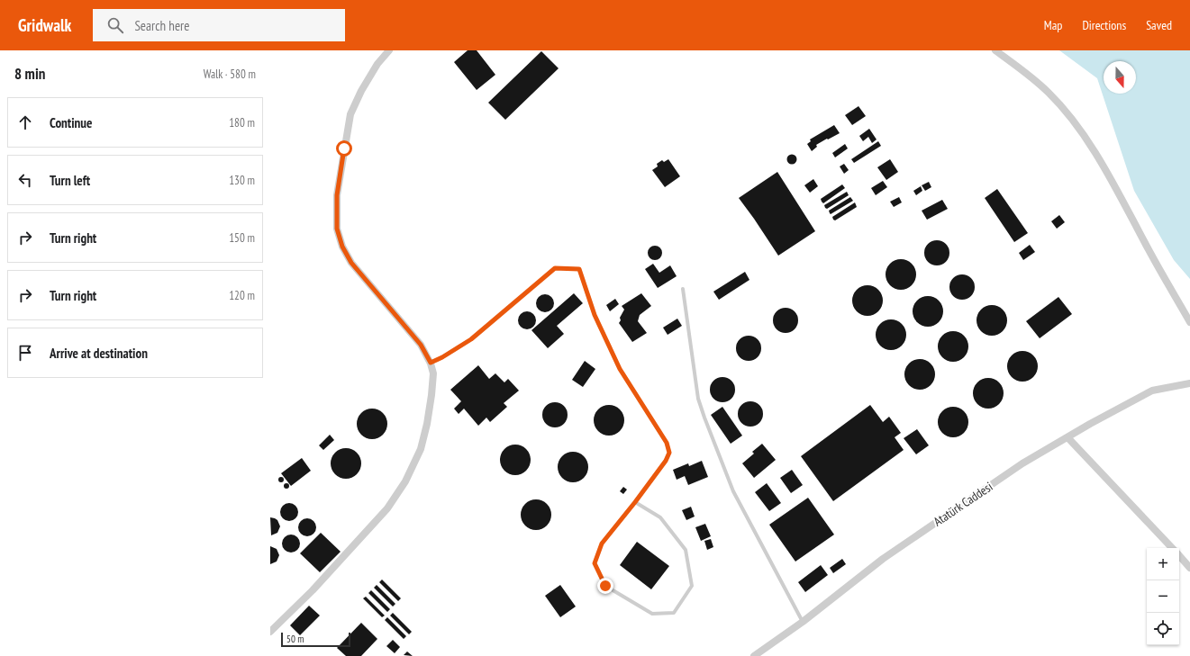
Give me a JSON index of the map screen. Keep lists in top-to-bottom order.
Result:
{
  "streets": {
    "street": ["Atatürk Caddesi"]
  },
  "scale_bar": "50 m",
  "north": "bottom",
  "page": {
    "header": "Gridwalk",
    "search": "Search here",
    "nav": ["Map", "Directions", "Saved"],
    "heading": ["8 min", "Walk · 580 m"],
    "list": [
      ["Continue", "180 m"],
      ["Turn left", "130 m"],
      ["Turn right", "150 m"],
      ["Turn right", "120 m"],
      "Arrive at destination"
    ],
    "map_buttons": ["+", "−"],
    "scale": "50 m"
  }
}
